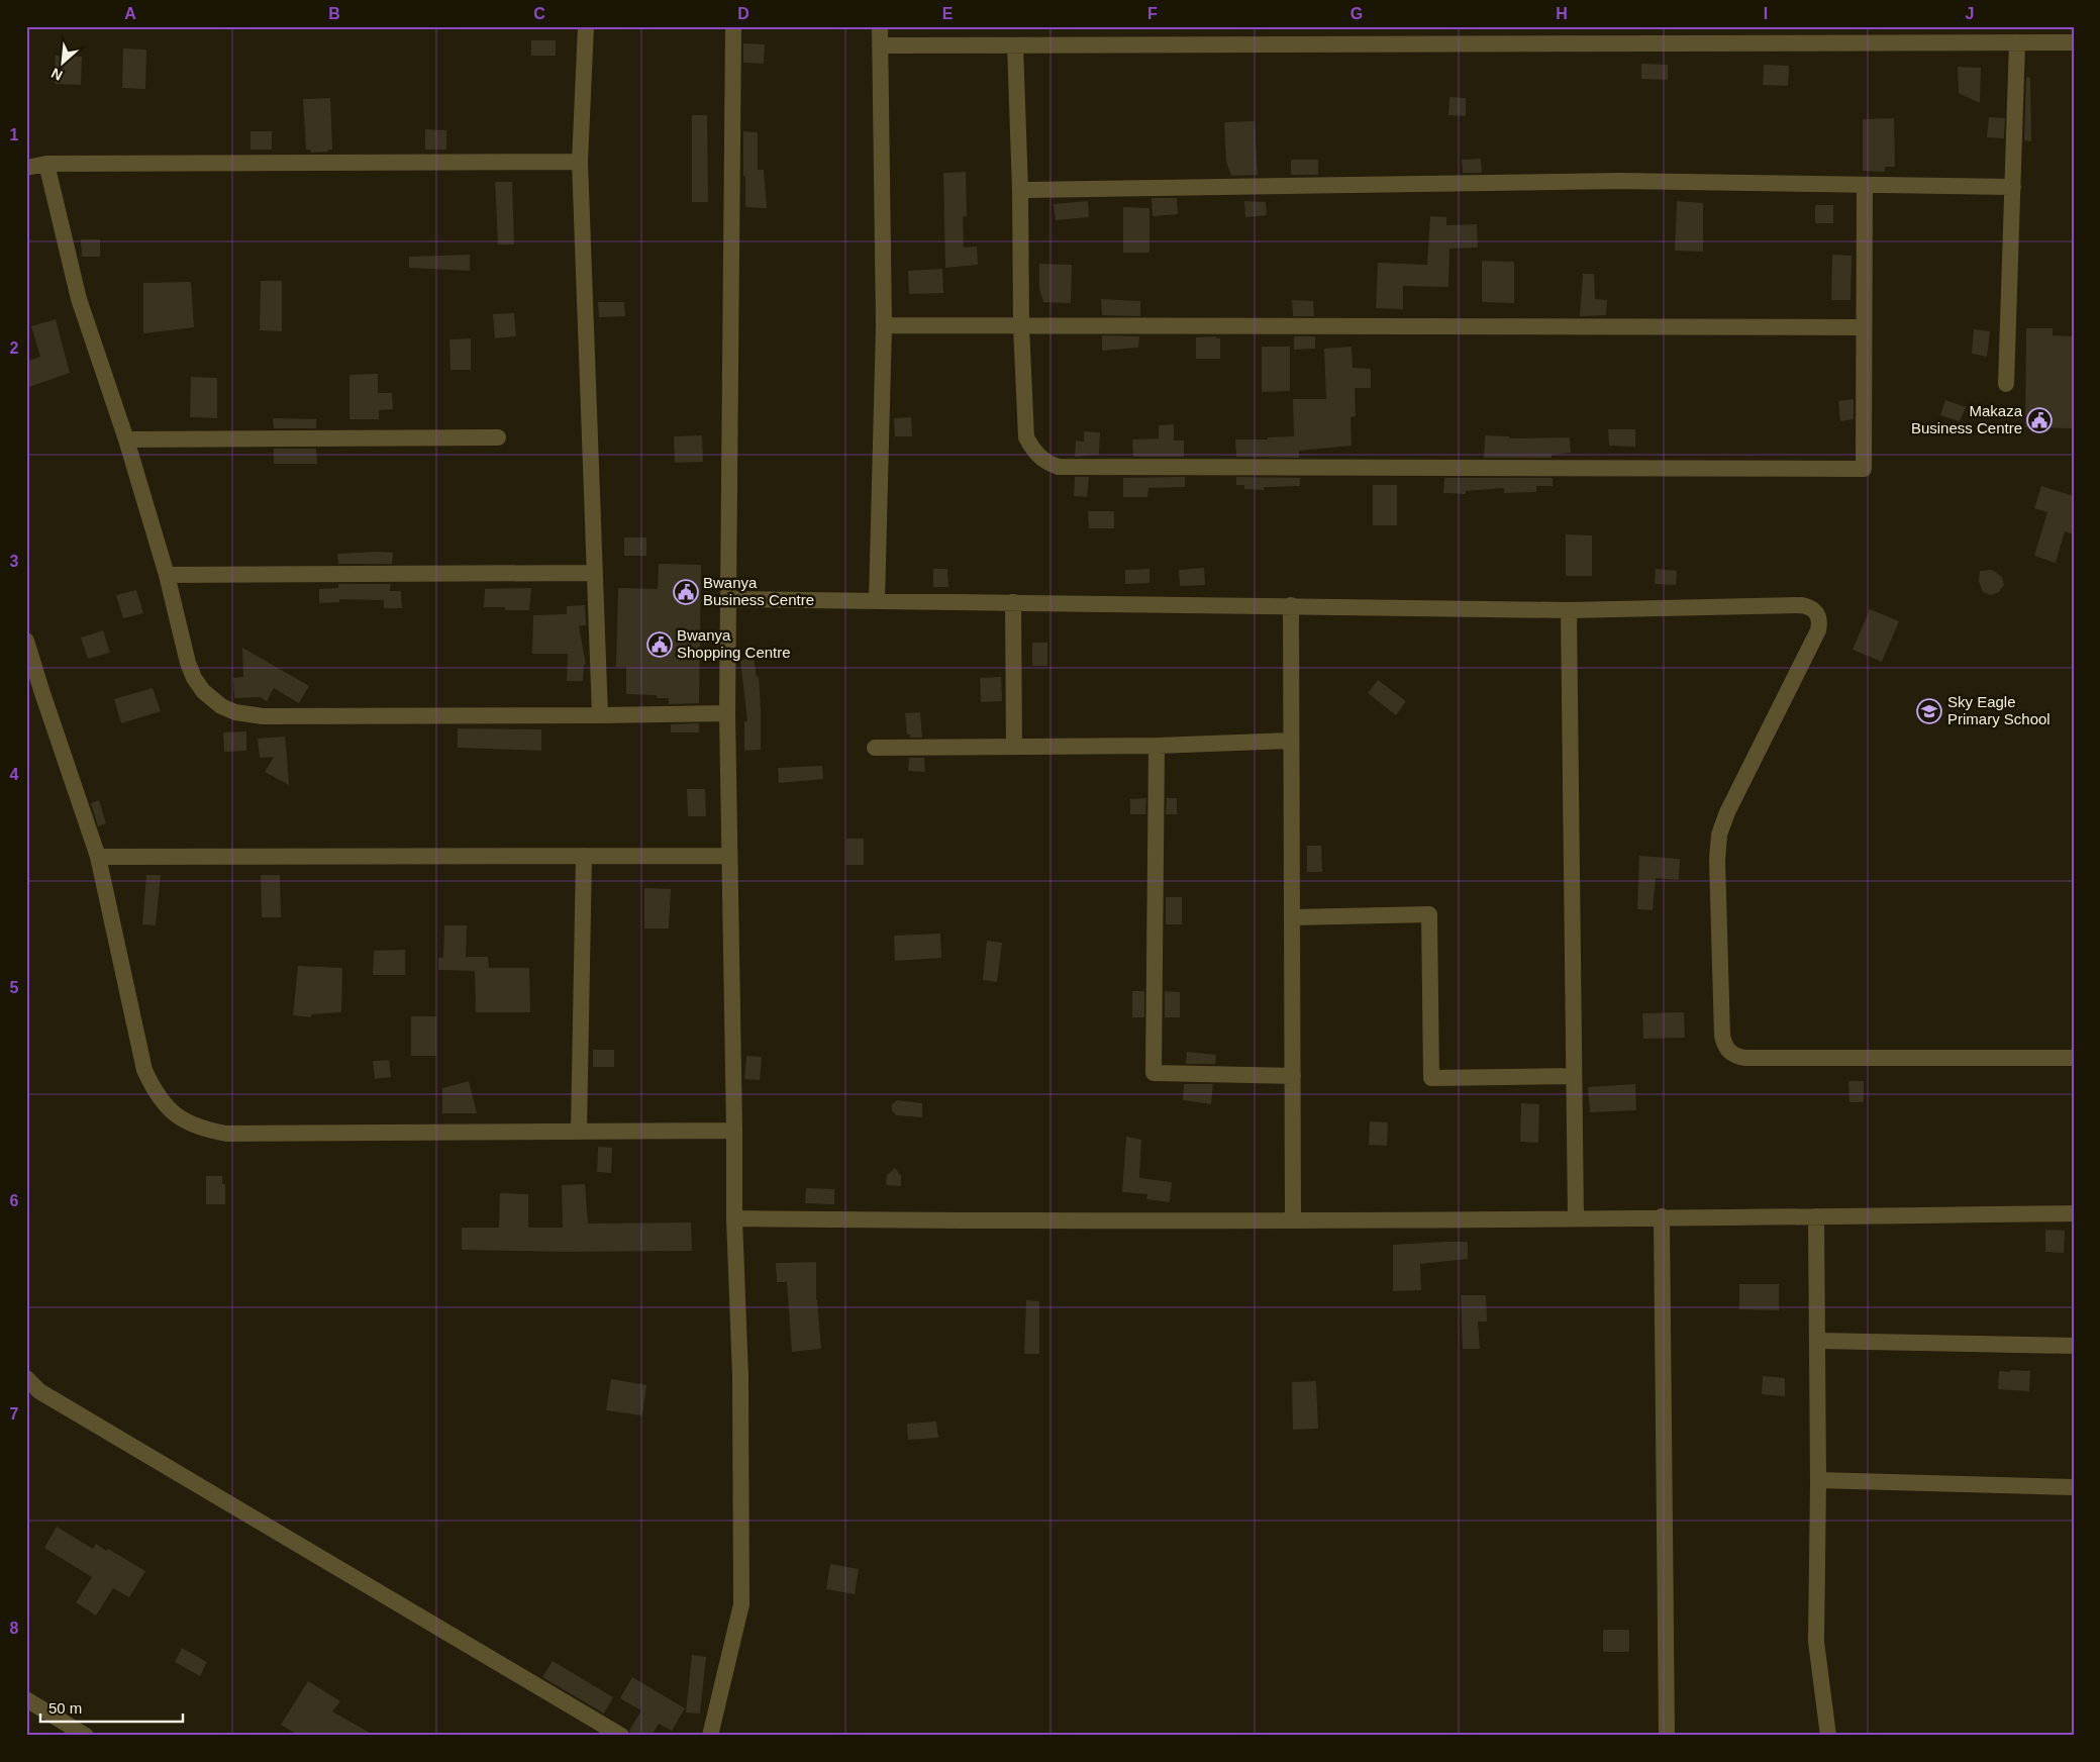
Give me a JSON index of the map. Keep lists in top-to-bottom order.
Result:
{
  "places": {
    "public building": ["Makaza Business Centre", "Bwanya Business Centre", "Bwanya Shopping Centre"],
    "school or university": ["Sky Eagle Primary School"]
  },
  "scale_bar": "50 m",
  "north": "bottom left",
  "grid": {
    "columns": [
      "A",
      "B",
      "C",
      "D",
      "E",
      "F",
      "G",
      "H",
      "I",
      "J"
    ],
    "rows": [
      "1",
      "2",
      "3",
      "4",
      "5",
      "6",
      "7",
      "8"
    ]
  }
}
